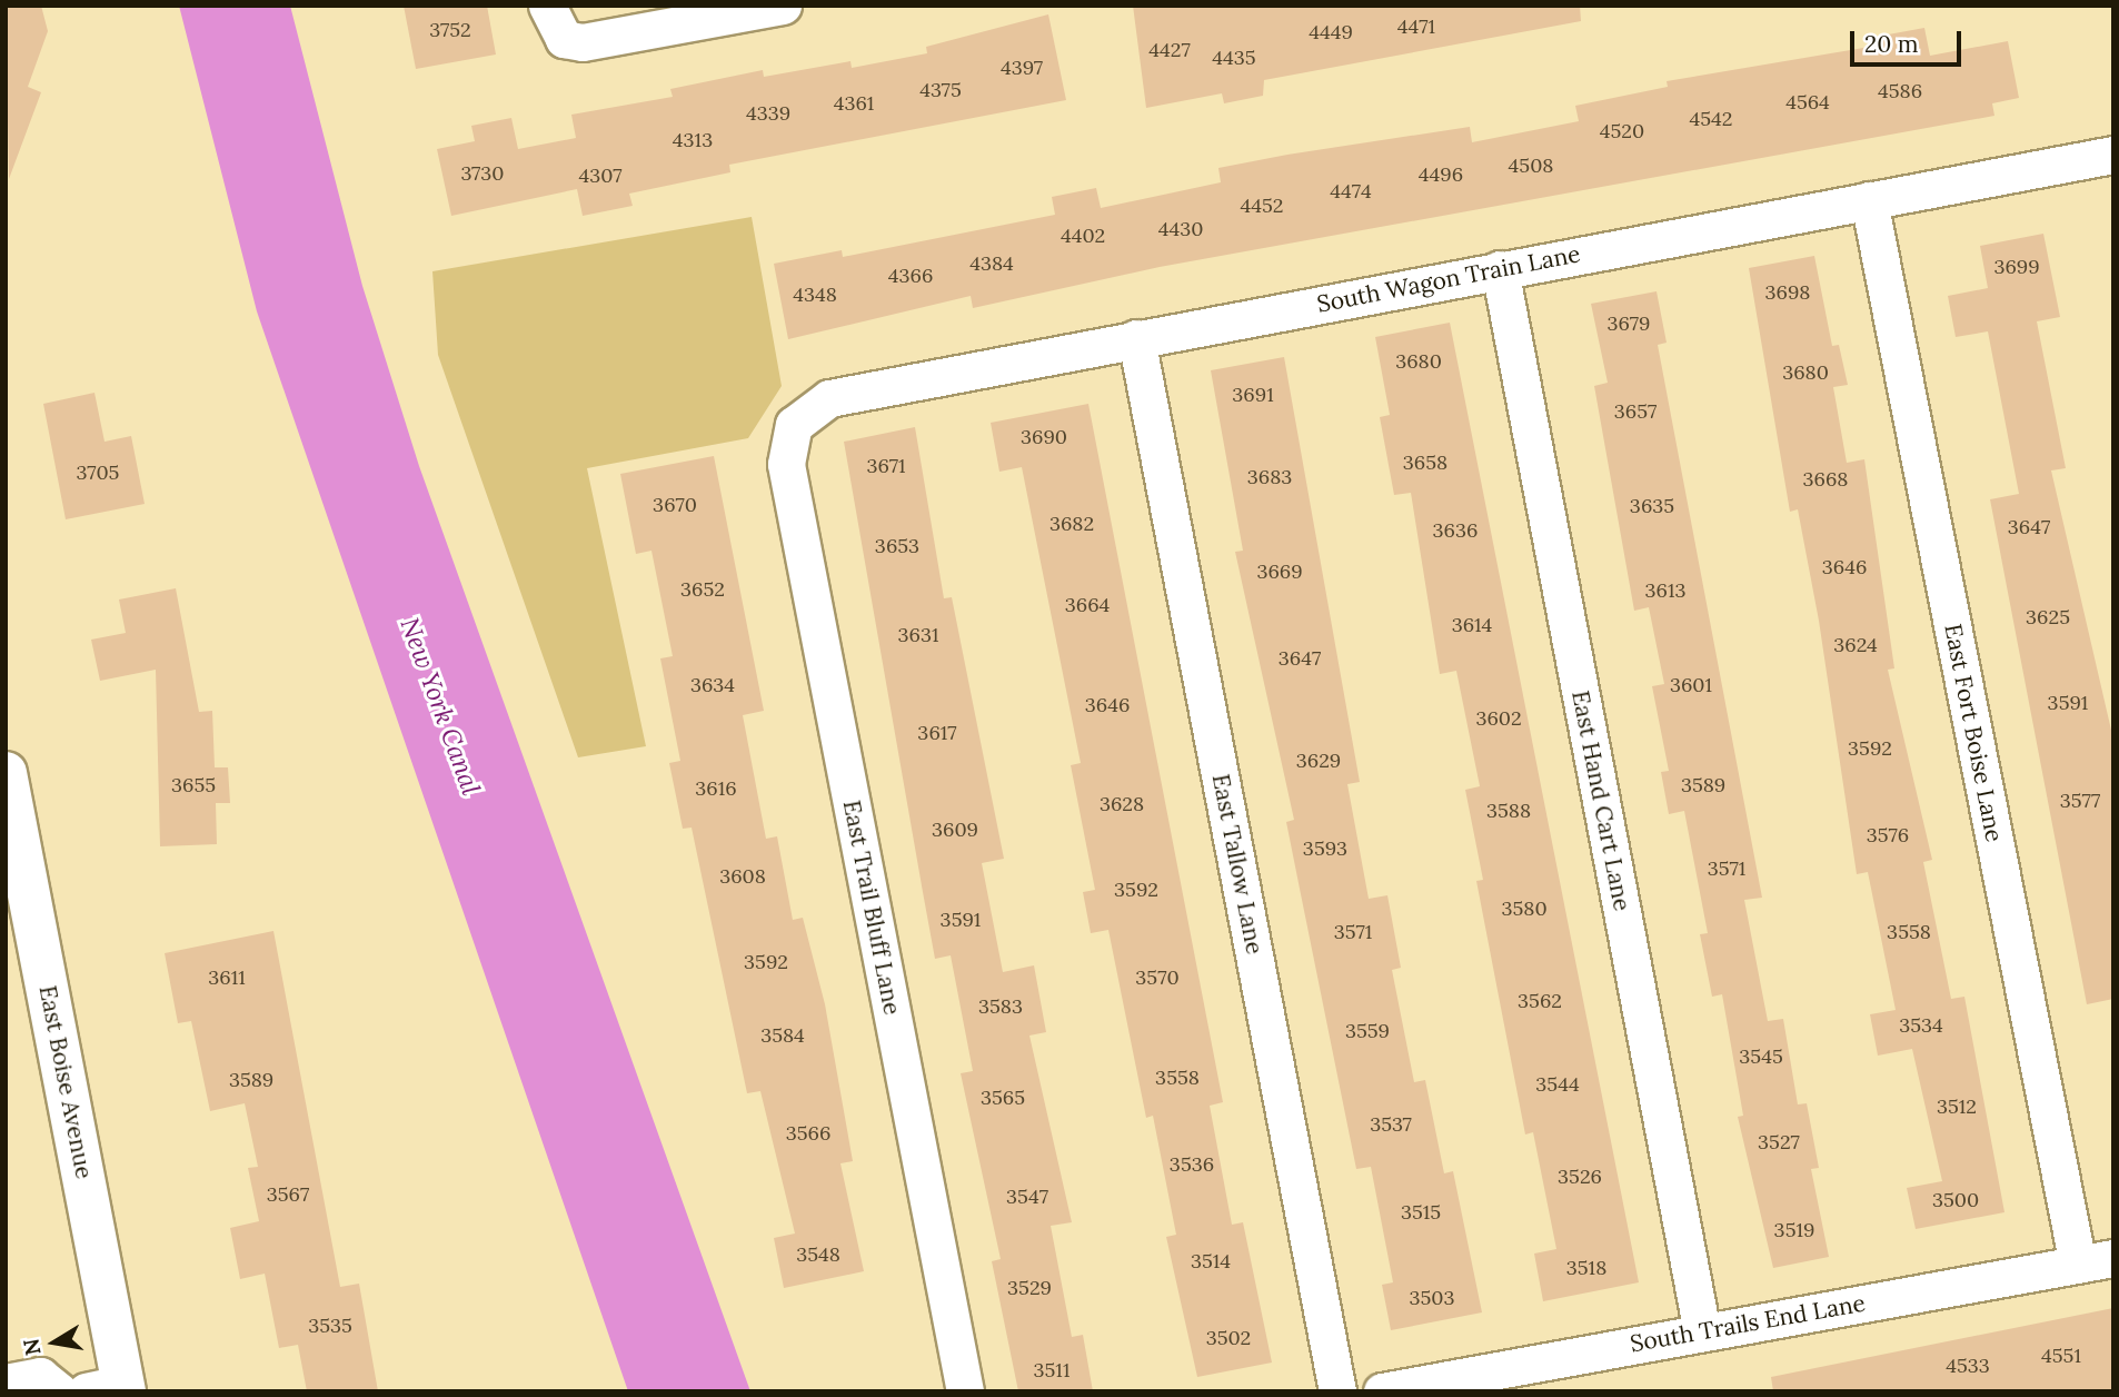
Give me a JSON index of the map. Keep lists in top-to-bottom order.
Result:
{
  "streets": {
    "street": [
      "South Wagon Train Lane",
      "East Fort Boise Lane",
      "East Hand Cart Lane",
      "East Tallow Lane",
      "East Trail Bluff Lane",
      "East Boise Avenue",
      "South Trails End Lane"
    ]
  },
  "crossings": [
    ["South Wagon Train Lane", "East Fort Boise Lane"],
    ["South Wagon Train Lane", "East Hand Cart Lane"],
    ["South Wagon Train Lane", "East Tallow Lane"],
    ["South Wagon Train Lane", "East Trail Bluff Lane"],
    ["East Fort Boise Lane", "South Trails End Lane"],
    ["East Hand Cart Lane", "South Trails End Lane"]
  ],
  "water": ["New York Canal"],
  "house_numbers": [
    "4471",
    "3752",
    "4449",
    "4427",
    "4435",
    "4397",
    "4375",
    "4586",
    "4564",
    "4361",
    "4339",
    "4542",
    "4520",
    "4313",
    "4508",
    "3730",
    "4496",
    "4307",
    "4474",
    "4452",
    "4430",
    "4402",
    "4384",
    "3699",
    "4366",
    "3698",
    "4348",
    "3679",
    "3680",
    "3680",
    "3691",
    "3657",
    "3690",
    "3658",
    "3671",
    "3705",
    "3683",
    "3668",
    "3670",
    "3635",
    "3682",
    "3647",
    "3636",
    "3653",
    "3646",
    "3669",
    "3652",
    "3613",
    "3664",
    "3625",
    "3614",
    "3631",
    "3624",
    "3647",
    "3634",
    "3601",
    "3591",
    "3646",
    "3602",
    "3617",
    "3592",
    "3629",
    "3655",
    "3589",
    "3616",
    "3577",
    "3628",
    "3588",
    "3609",
    "3576",
    "3593",
    "3571",
    "3608",
    "3592",
    "3580",
    "3591",
    "3571",
    "3558",
    "3592",
    "3611",
    "3570",
    "3562",
    "3583",
    "3534",
    "3559",
    "3584",
    "3545",
    "3558",
    "3589",
    "3544",
    "3565",
    "3512",
    "3537",
    "3566",
    "3527",
    "3536",
    "3526",
    "3567",
    "3547",
    "3500",
    "3515",
    "3519",
    "3548",
    "3514",
    "3518",
    "3529",
    "3503",
    "3535",
    "3502",
    "4551",
    "4533",
    "3511"
  ],
  "scale_bar": "20 m",
  "north": "left"
}
